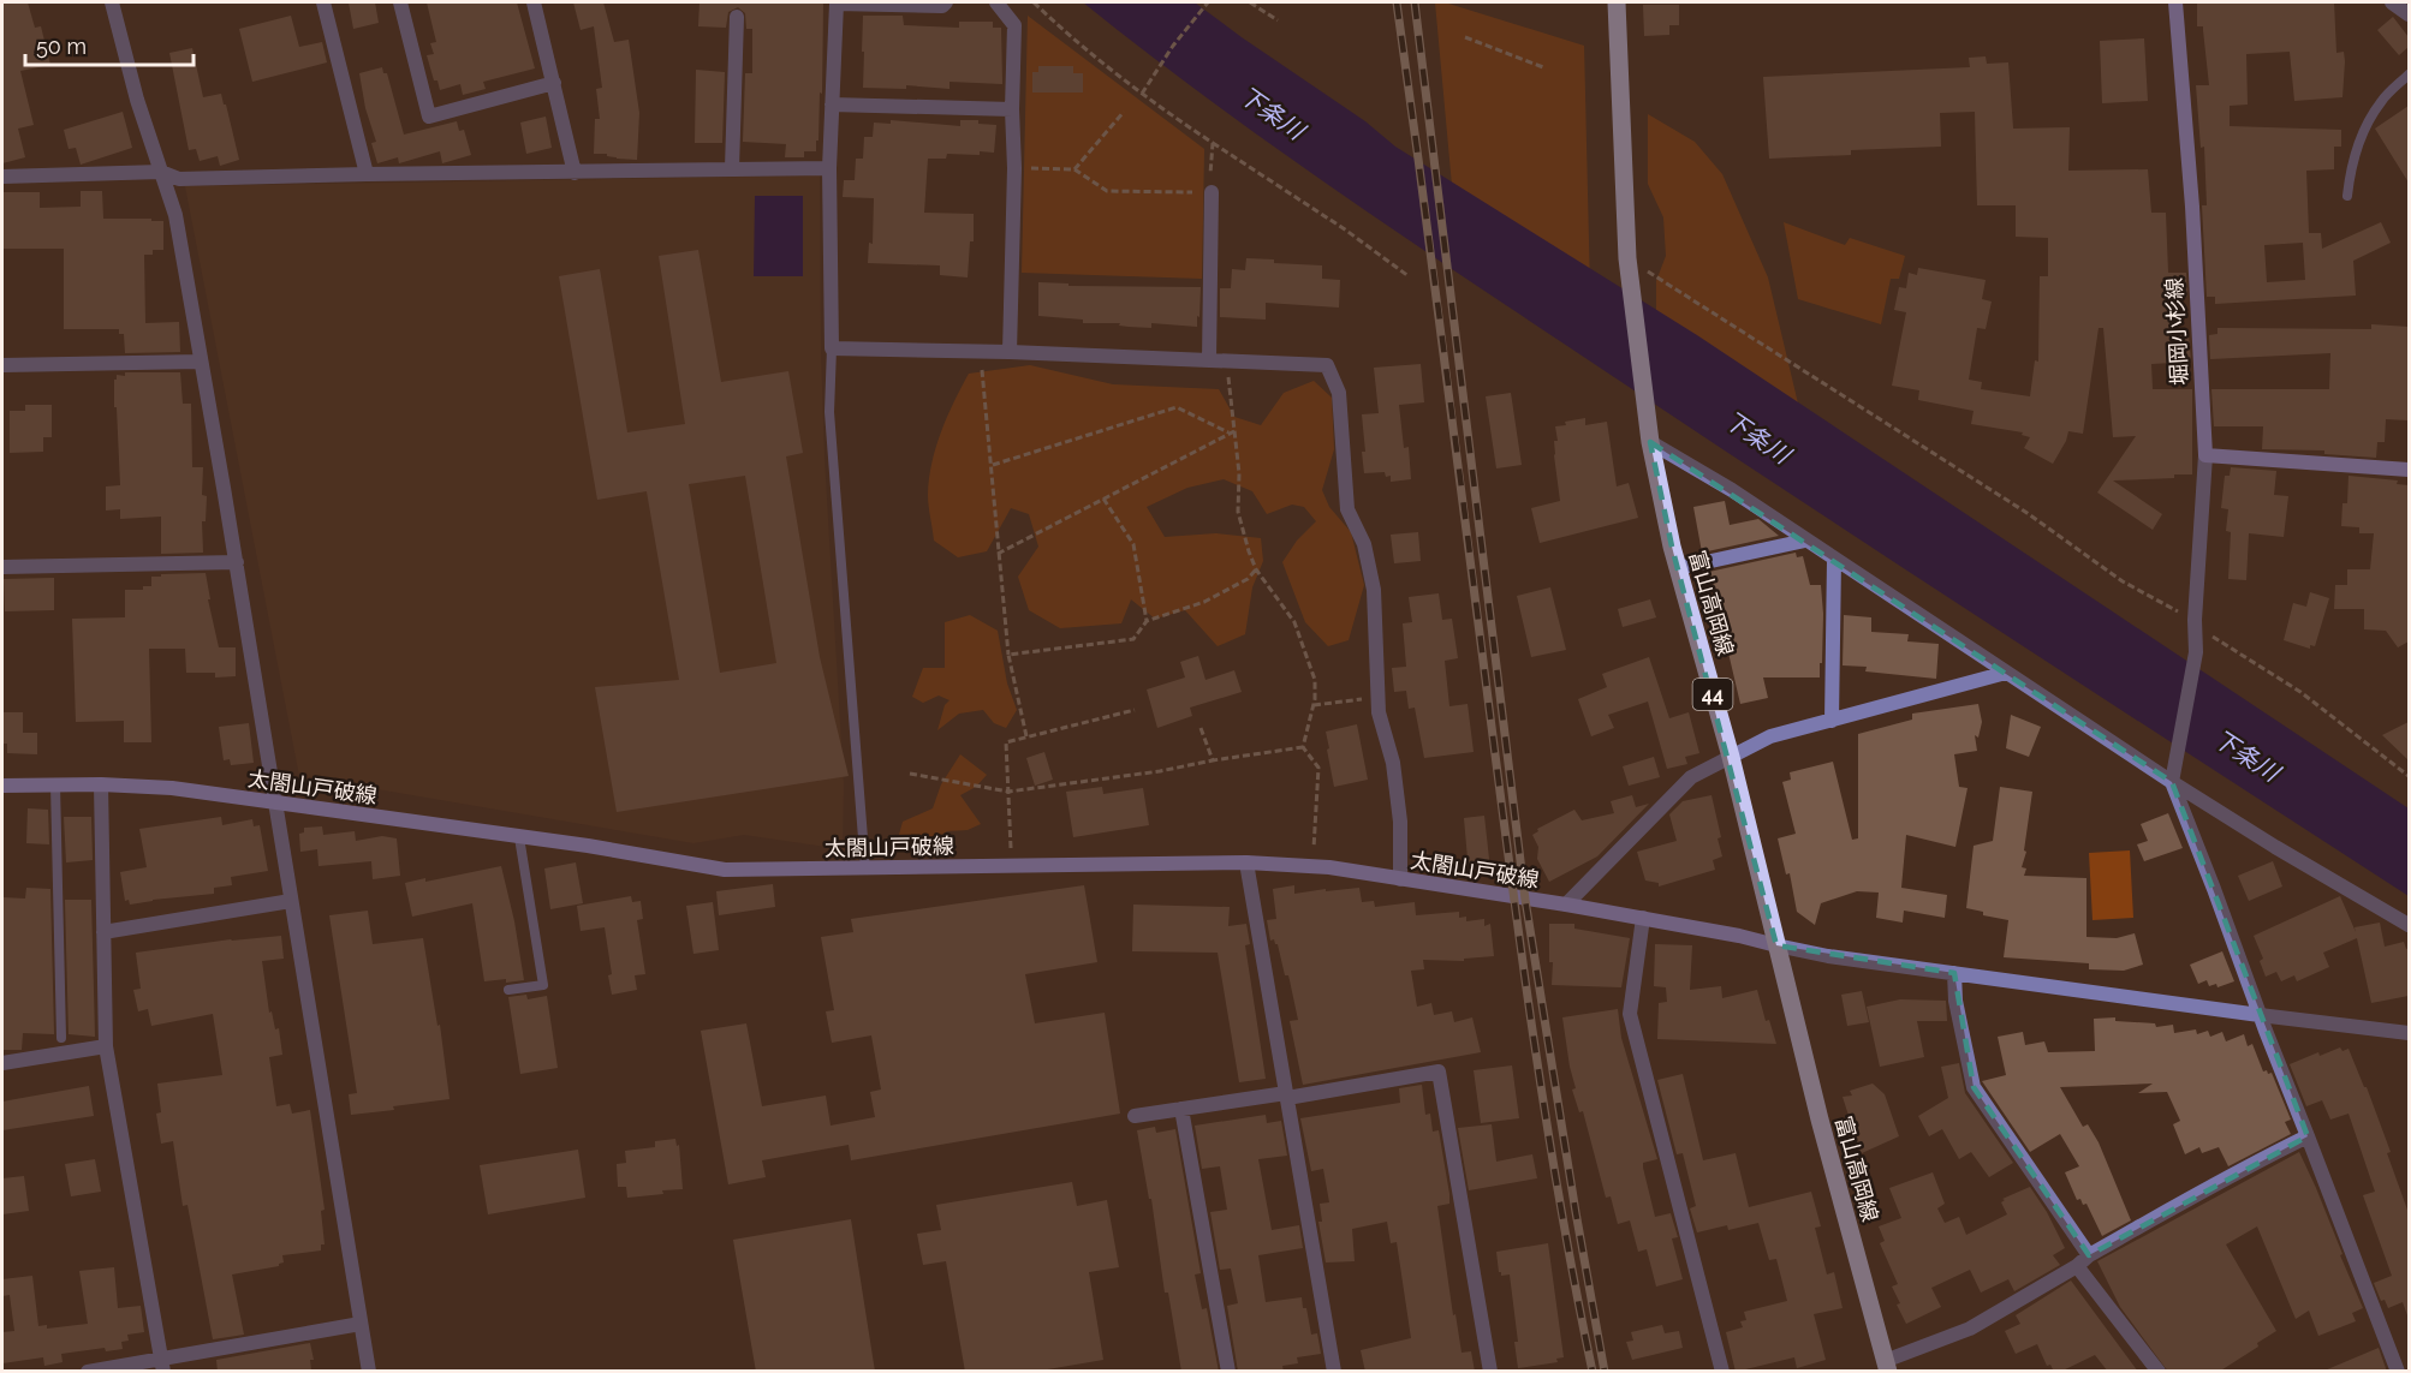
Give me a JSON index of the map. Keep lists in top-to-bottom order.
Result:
{
  "streets": {
    "main road": [
      "堀岡小杉線",
      "富山高岡線",
      "44",
      "太閤山戸破線"
    ]
  },
  "crossings": [
    ["富山高岡線", "太閤山戸破線"]
  ],
  "water": ["下条川"],
  "scale_bar": "50 m"
}
